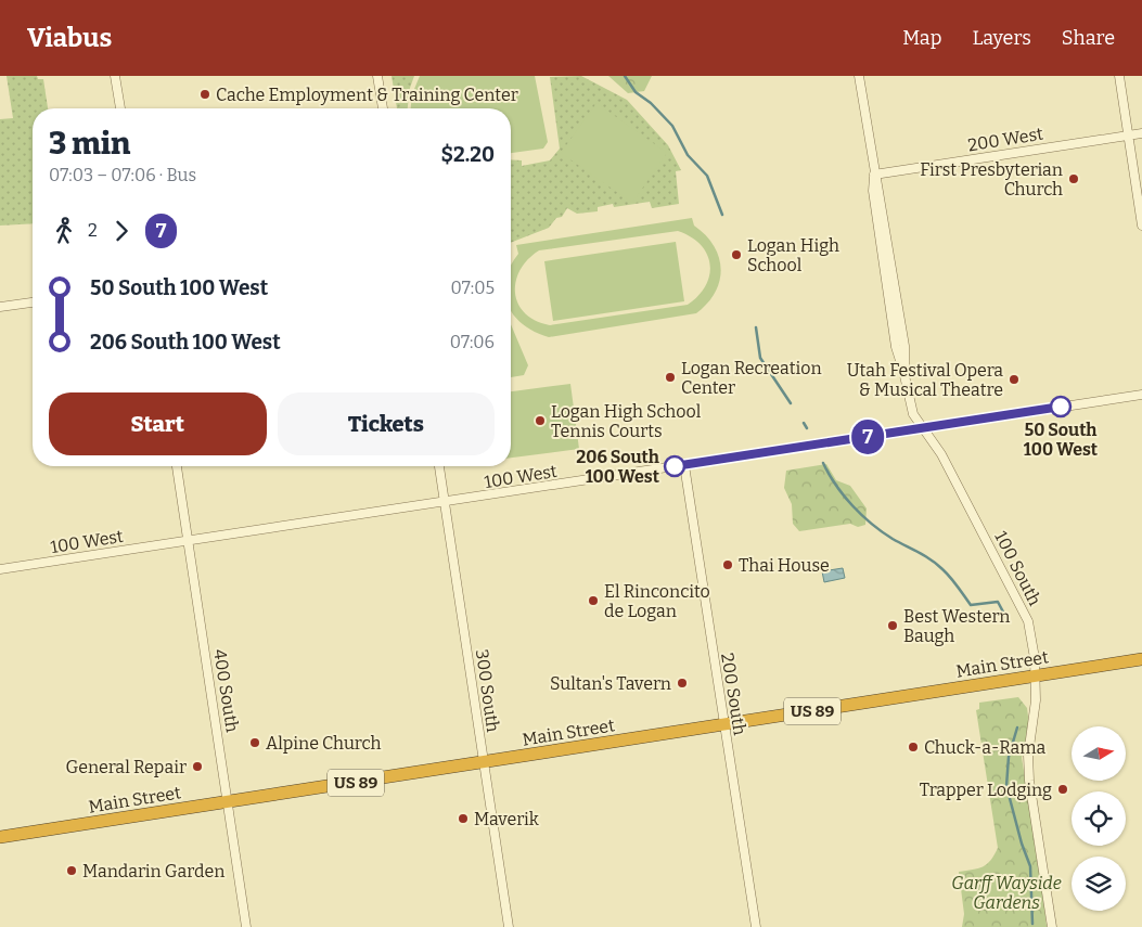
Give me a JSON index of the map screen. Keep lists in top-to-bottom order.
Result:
{
  "streets": {
    "highway": ["Main Street", "US 89"],
    "street": [
      "200 West",
      "100 West",
      "100 South",
      "400 South",
      "300 South",
      "200 South"
    ]
  },
  "crossings": [
    ["200 West", "100 South"],
    ["100 West", "100 South"],
    ["100 West", "400 South"],
    ["100 West", "300 South"],
    ["100 West", "200 South"],
    ["100 South", "Main Street"],
    ["Main Street", "400 South"],
    ["Main Street", "300 South"],
    ["Main Street", "200 South"]
  ],
  "parks": ["Garff Wayside Gardens"],
  "places": [
    "Cache Employment & Training Center",
    "First Presbyterian Church",
    "Logan High School",
    "Logan Recreation Center",
    "Utah Festival Opera & Musical Theatre",
    "50 South 100 West",
    "Logan High School Tennis Courts",
    "206 South 100 West",
    "Thai House",
    "El Rinconcito de Logan",
    "Best Western Baugh",
    "Sultan's Tavern",
    "Alpine Church",
    "Chuck-a-Rama",
    "General Repair",
    "Trapper Lodging",
    "Maverik",
    "Mandarin Garden"
  ],
  "lines": ["bus line 7"],
  "north": "right",
  "page": {
    "header": "Viabus",
    "nav": ["Map", "Layers", "Share"],
    "on_map": "7",
    "heading": ["3 min", "07:03 – 07:06 · Bus", "$2.20"],
    "legs": ["2", "7"],
    "list": [
      {
        "name": "50 South 100 West",
        "value": "07:05"
      },
      {
        "name": "206 South 100 West",
        "value": "07:06"
      }
    ],
    "buttons": ["Start", "Tickets"]
  }
}
